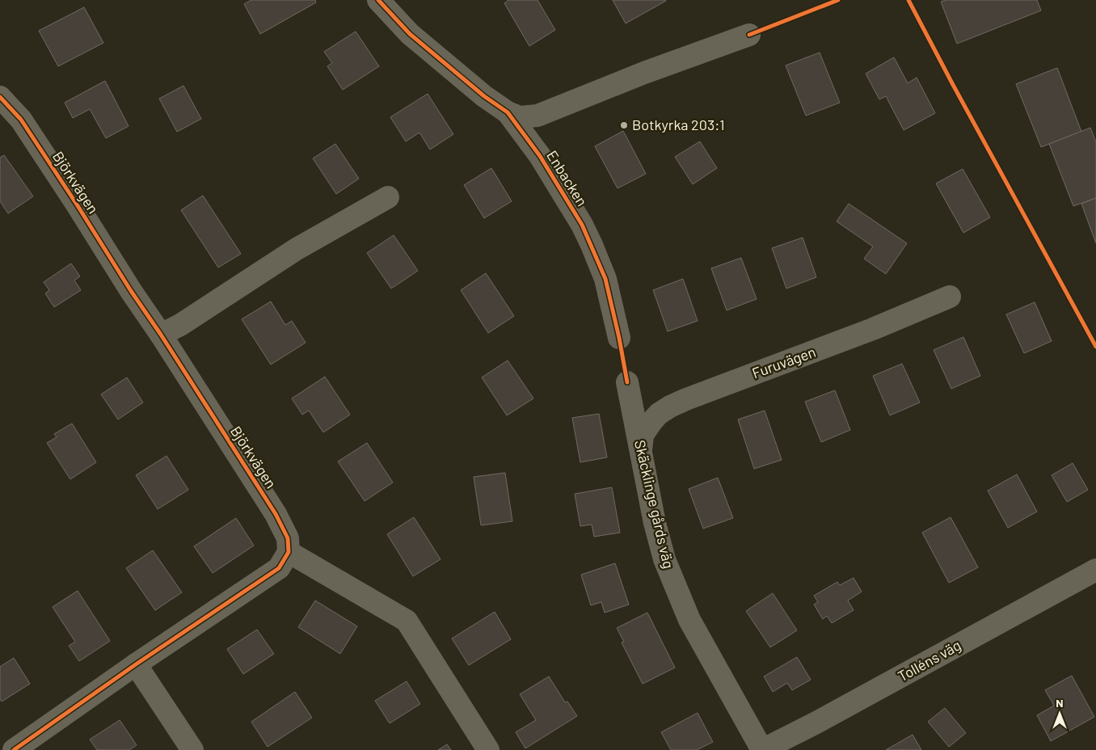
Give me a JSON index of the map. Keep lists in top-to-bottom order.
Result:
{
  "streets": {
    "street": [
      "Enbacken",
      "Björkvägen",
      "Furuvägen",
      "Skäcklinge gårds väg",
      "Tolléns väg"
    ]
  },
  "crossings": [
    ["Furuvägen", "Skäcklinge gårds väg"],
    ["Skäcklinge gårds väg", "Tolléns väg"]
  ],
  "places": ["Botkyrka 203:1"],
  "north": "top"
}
